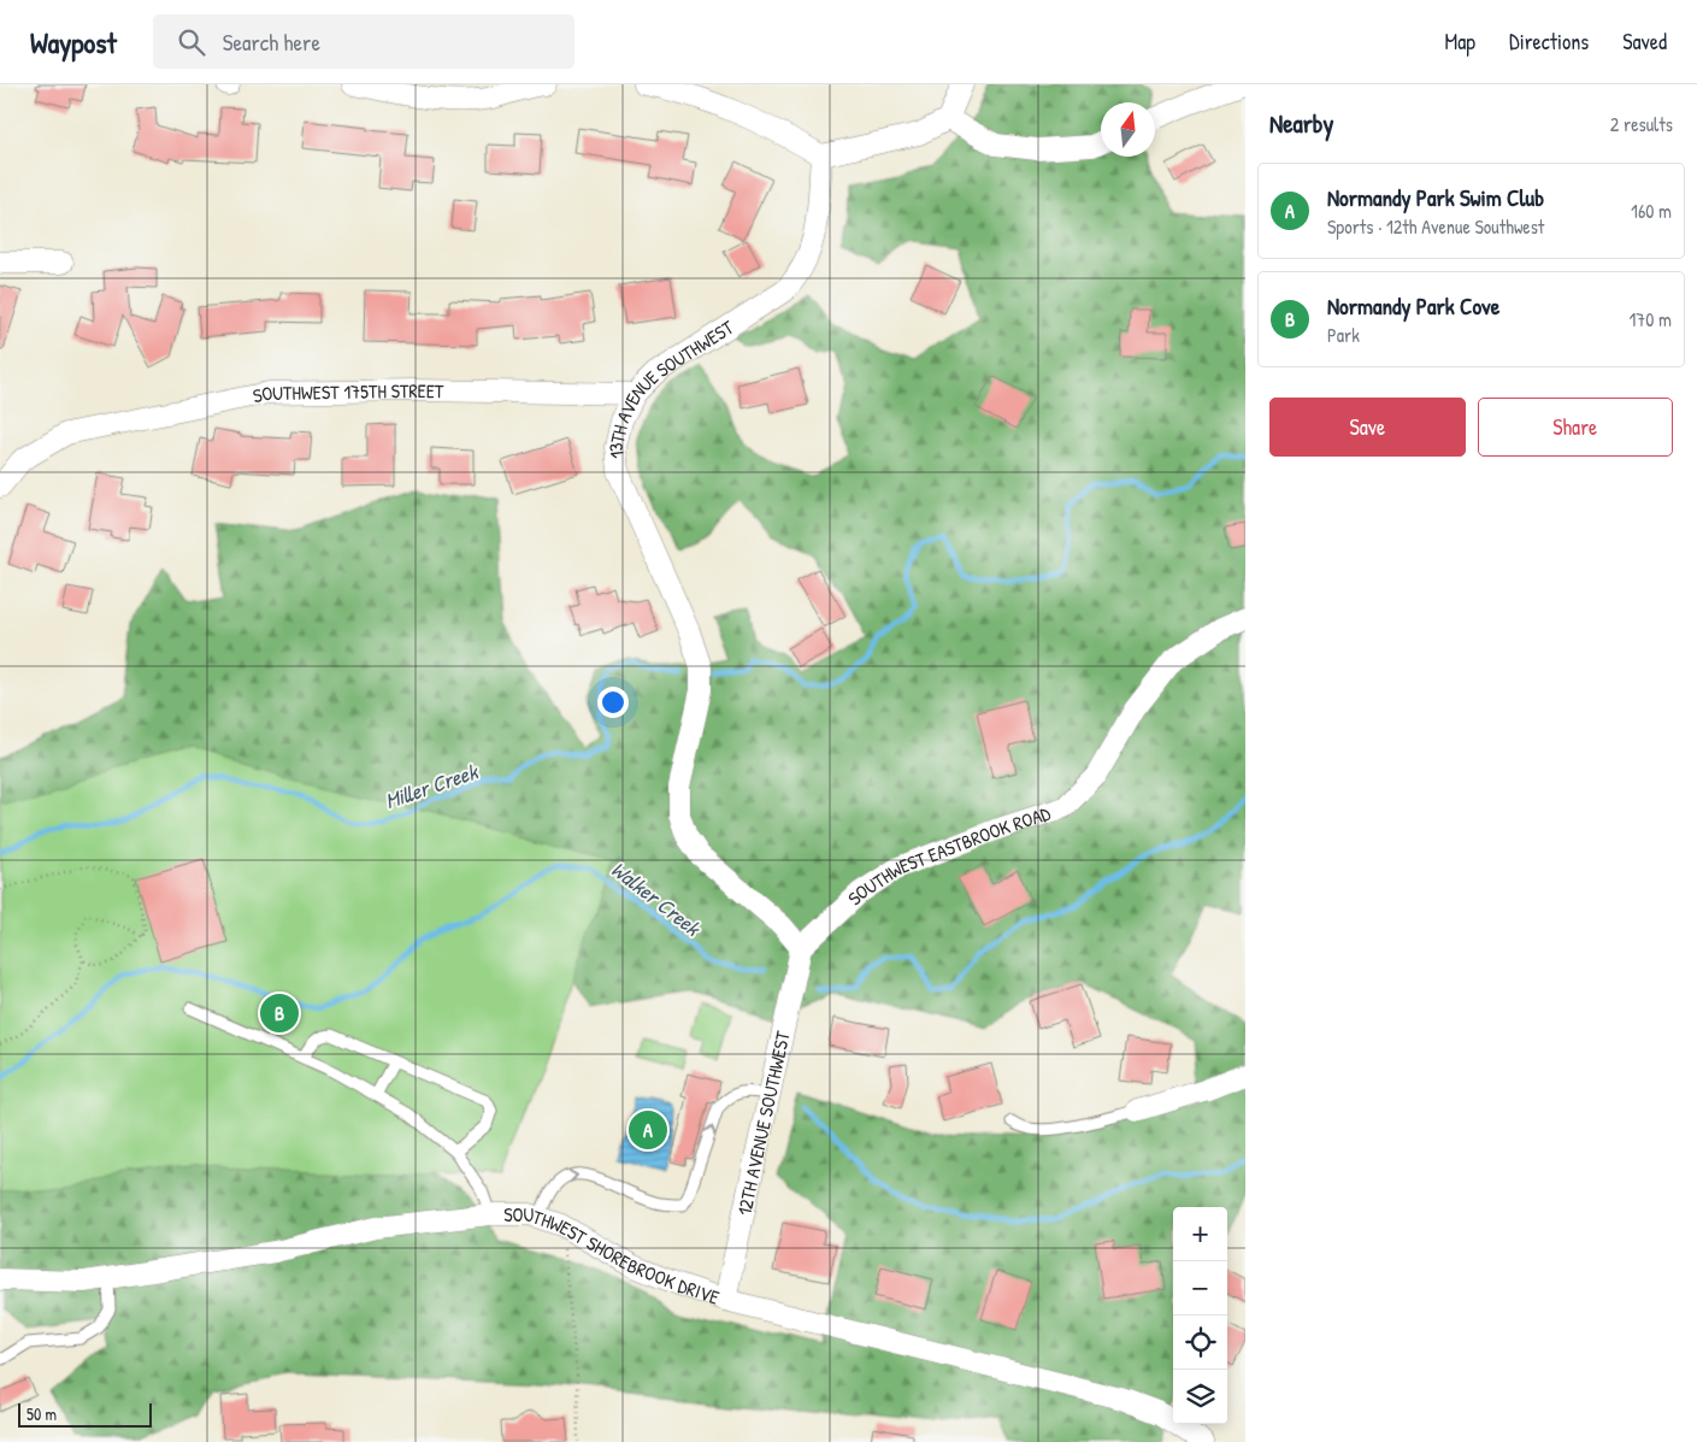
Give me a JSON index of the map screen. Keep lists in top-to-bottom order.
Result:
{
  "streets": {
    "street": [
      "13TH AVENUE SOUTHWEST",
      "SOUTHWEST 175TH STREET",
      "SOUTHWEST EASTBROOK ROAD",
      "12TH AVENUE SOUTHWEST",
      "SOUTHWEST SHOREBROOK DRIVE"
    ]
  },
  "crossings": [
    ["13TH AVENUE SOUTHWEST", "SOUTHWEST 175TH STREET"],
    ["13TH AVENUE SOUTHWEST", "SOUTHWEST EASTBROOK ROAD"],
    ["13TH AVENUE SOUTHWEST", "12TH AVENUE SOUTHWEST"],
    ["SOUTHWEST EASTBROOK ROAD", "12TH AVENUE SOUTHWEST"],
    ["12TH AVENUE SOUTHWEST", "SOUTHWEST SHOREBROOK DRIVE"]
  ],
  "water": ["Miller Creek", "Walker Creek"],
  "scale_bar": "50 m",
  "north": "top",
  "page": {
    "header": "Waypost",
    "search": "Search here",
    "nav": ["Map", "Directions", "Saved"],
    "heading": ["Nearby", "2 results"],
    "list": [
      {
        "mark": "A",
        "name": "Normandy Park Swim Club",
        "note": "Sports · 12th Avenue Southwest",
        "value": "160 m"
      },
      {
        "mark": "B",
        "name": "Normandy Park Cove",
        "note": "Park",
        "value": "170 m"
      }
    ],
    "buttons": ["Save", "Share"],
    "pins": ["B", "A"],
    "map_buttons": ["+", "−"],
    "scale": "50 m"
  }
}
